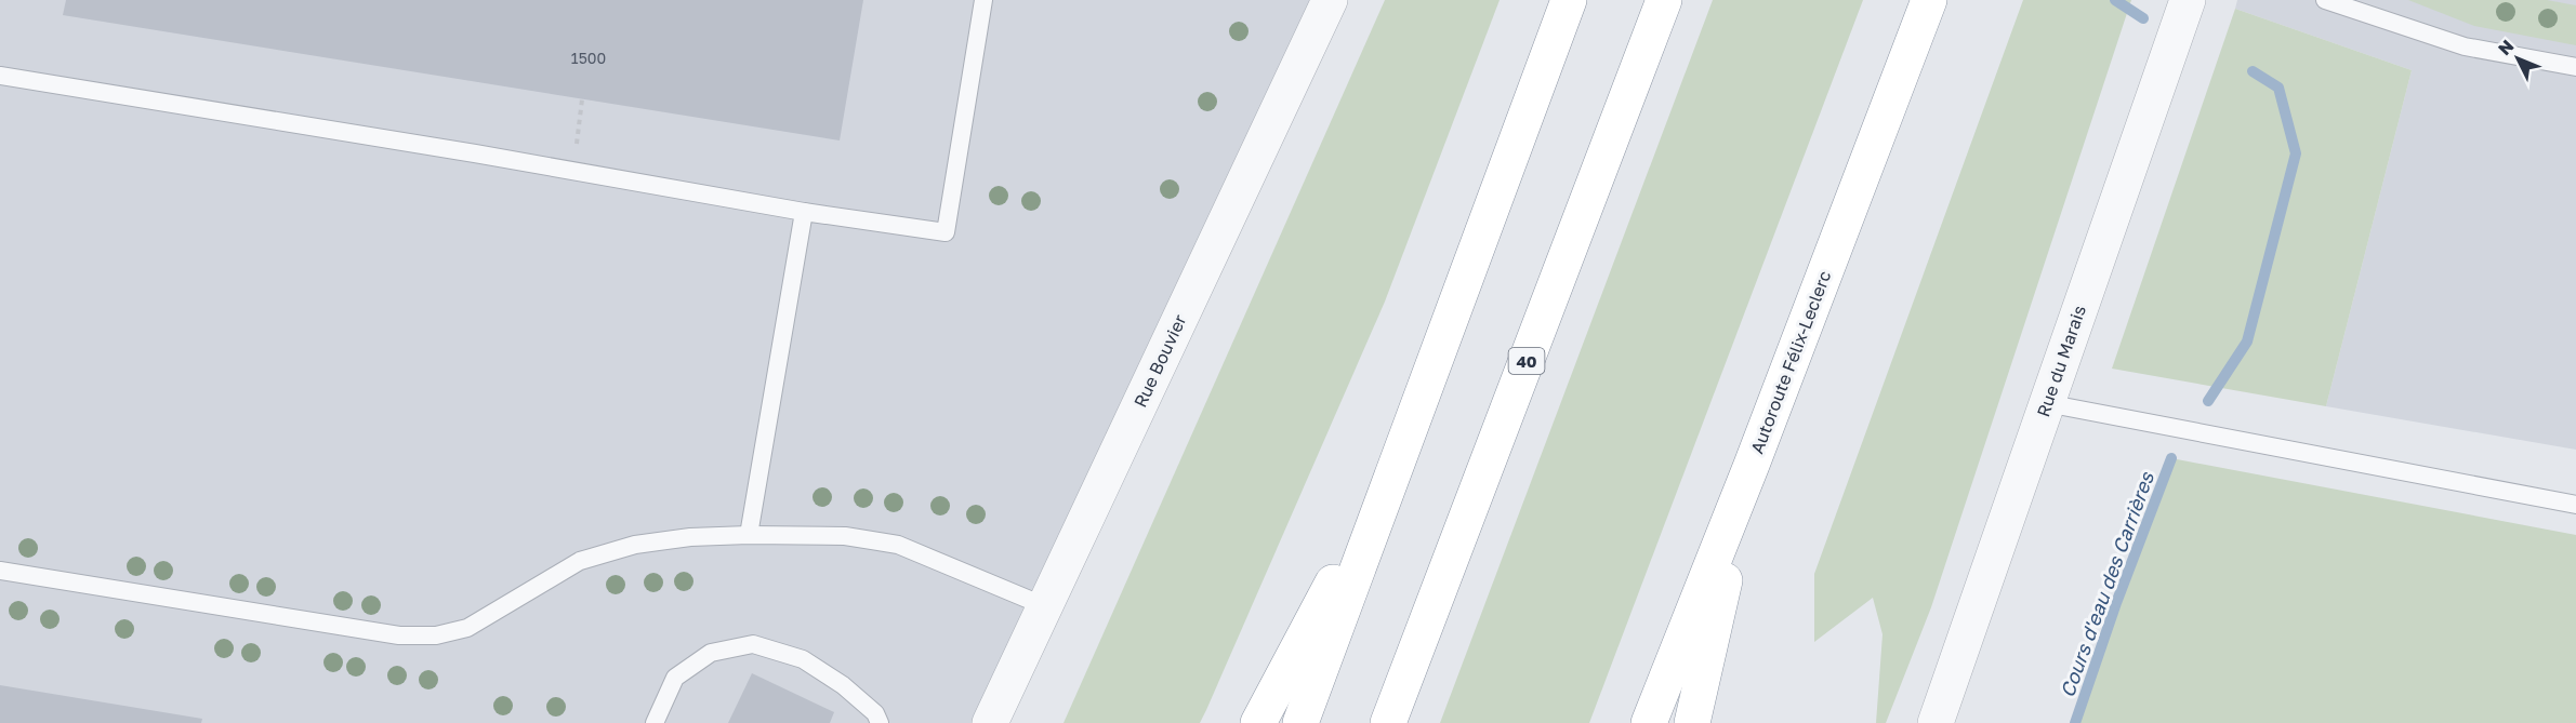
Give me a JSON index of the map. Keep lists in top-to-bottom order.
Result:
{
  "streets": {
    "highway": ["40", "Autoroute Félix-Leclerc"],
    "street": ["Rue Bouvier", "Rue du Marais"]
  },
  "water": ["Cours d'eau des Carrières"],
  "house_numbers": ["1500"],
  "north": "top left"
}
